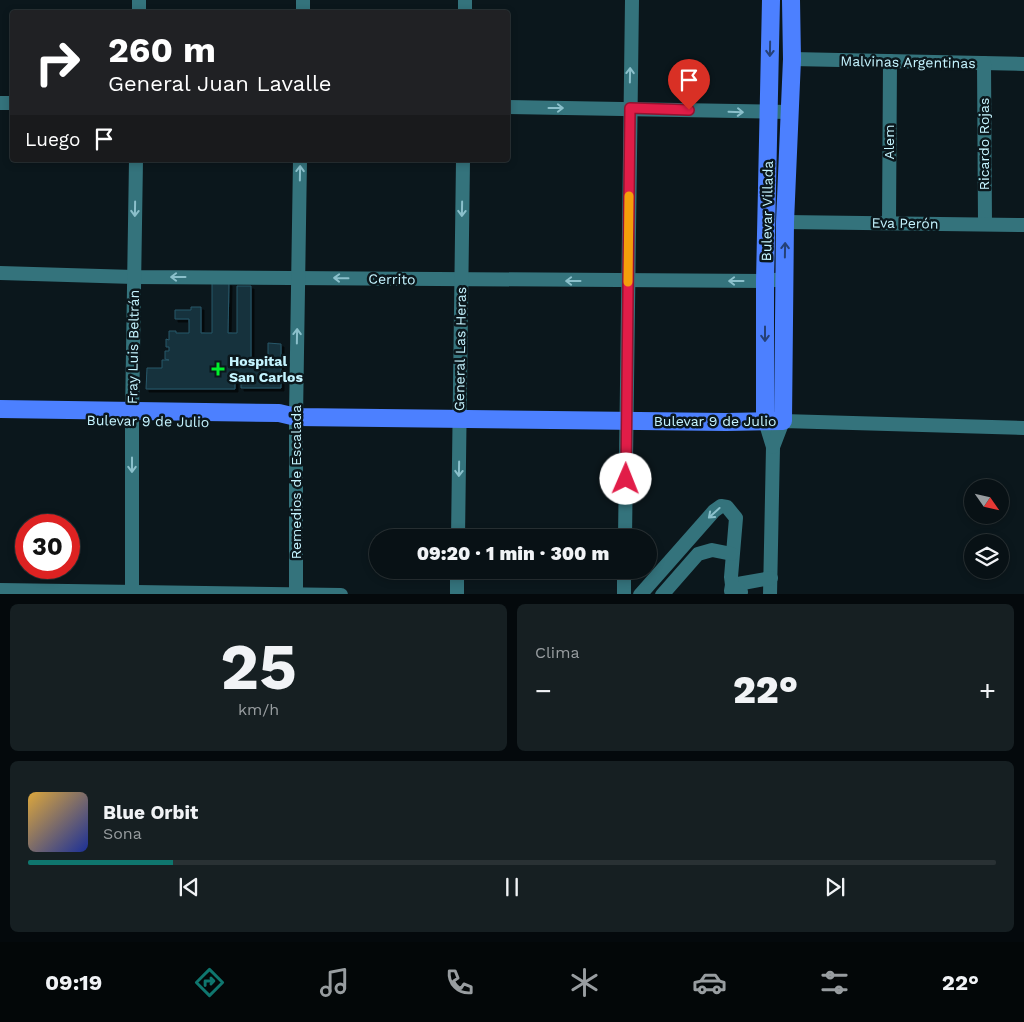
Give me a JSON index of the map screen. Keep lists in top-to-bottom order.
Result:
{
  "streets": {
    "main road": ["Bulevar Villada", "Bulevar 9 de Julio"],
    "street": [
      "Malvinas Argentinas",
      "Alem",
      "Ricardo Rojas",
      "Eva Perón",
      "Cerrito",
      "Fray Luis Beltrán",
      "General Las Heras",
      "Remedios de Escalada"
    ]
  },
  "crossings": [
    ["Malvinas Argentinas", "Alem"],
    ["Malvinas Argentinas", "Ricardo Rojas"],
    ["Malvinas Argentinas", "Bulevar Villada"],
    ["Alem", "Eva Perón"],
    ["Ricardo Rojas", "Eva Perón"],
    ["Bulevar Villada", "Eva Perón"],
    ["Bulevar Villada", "Cerrito"],
    ["Bulevar Villada", "Bulevar 9 de Julio"],
    ["Cerrito", "Fray Luis Beltrán"],
    ["Cerrito", "General Las Heras"],
    ["Cerrito", "Remedios de Escalada"],
    ["Fray Luis Beltrán", "Bulevar 9 de Julio"],
    ["General Las Heras", "Bulevar 9 de Julio"],
    ["Bulevar 9 de Julio", "Remedios de Escalada"]
  ],
  "one_way": [
    "Cerrito",
    "Fray Luis Beltrán",
    "General Las Heras",
    "Remedios de Escalada"
  ],
  "places": {
    "health": ["Hospital San Carlos"]
  },
  "north": "bottom right",
  "page": {
    "turn": ["260 m", "General Juan Lavalle"],
    "then": "Luego",
    "limit": "30",
    "trip": "09:20 · 1 min · 300 m",
    "tile": [
      ["25", "km/h"],
      "Clima"
    ],
    "heat": ["−", "22°", "+"],
    "song": ["Blue Orbit", "Sona"],
    "tabs": ["09:19", "22°"]
  }
}
